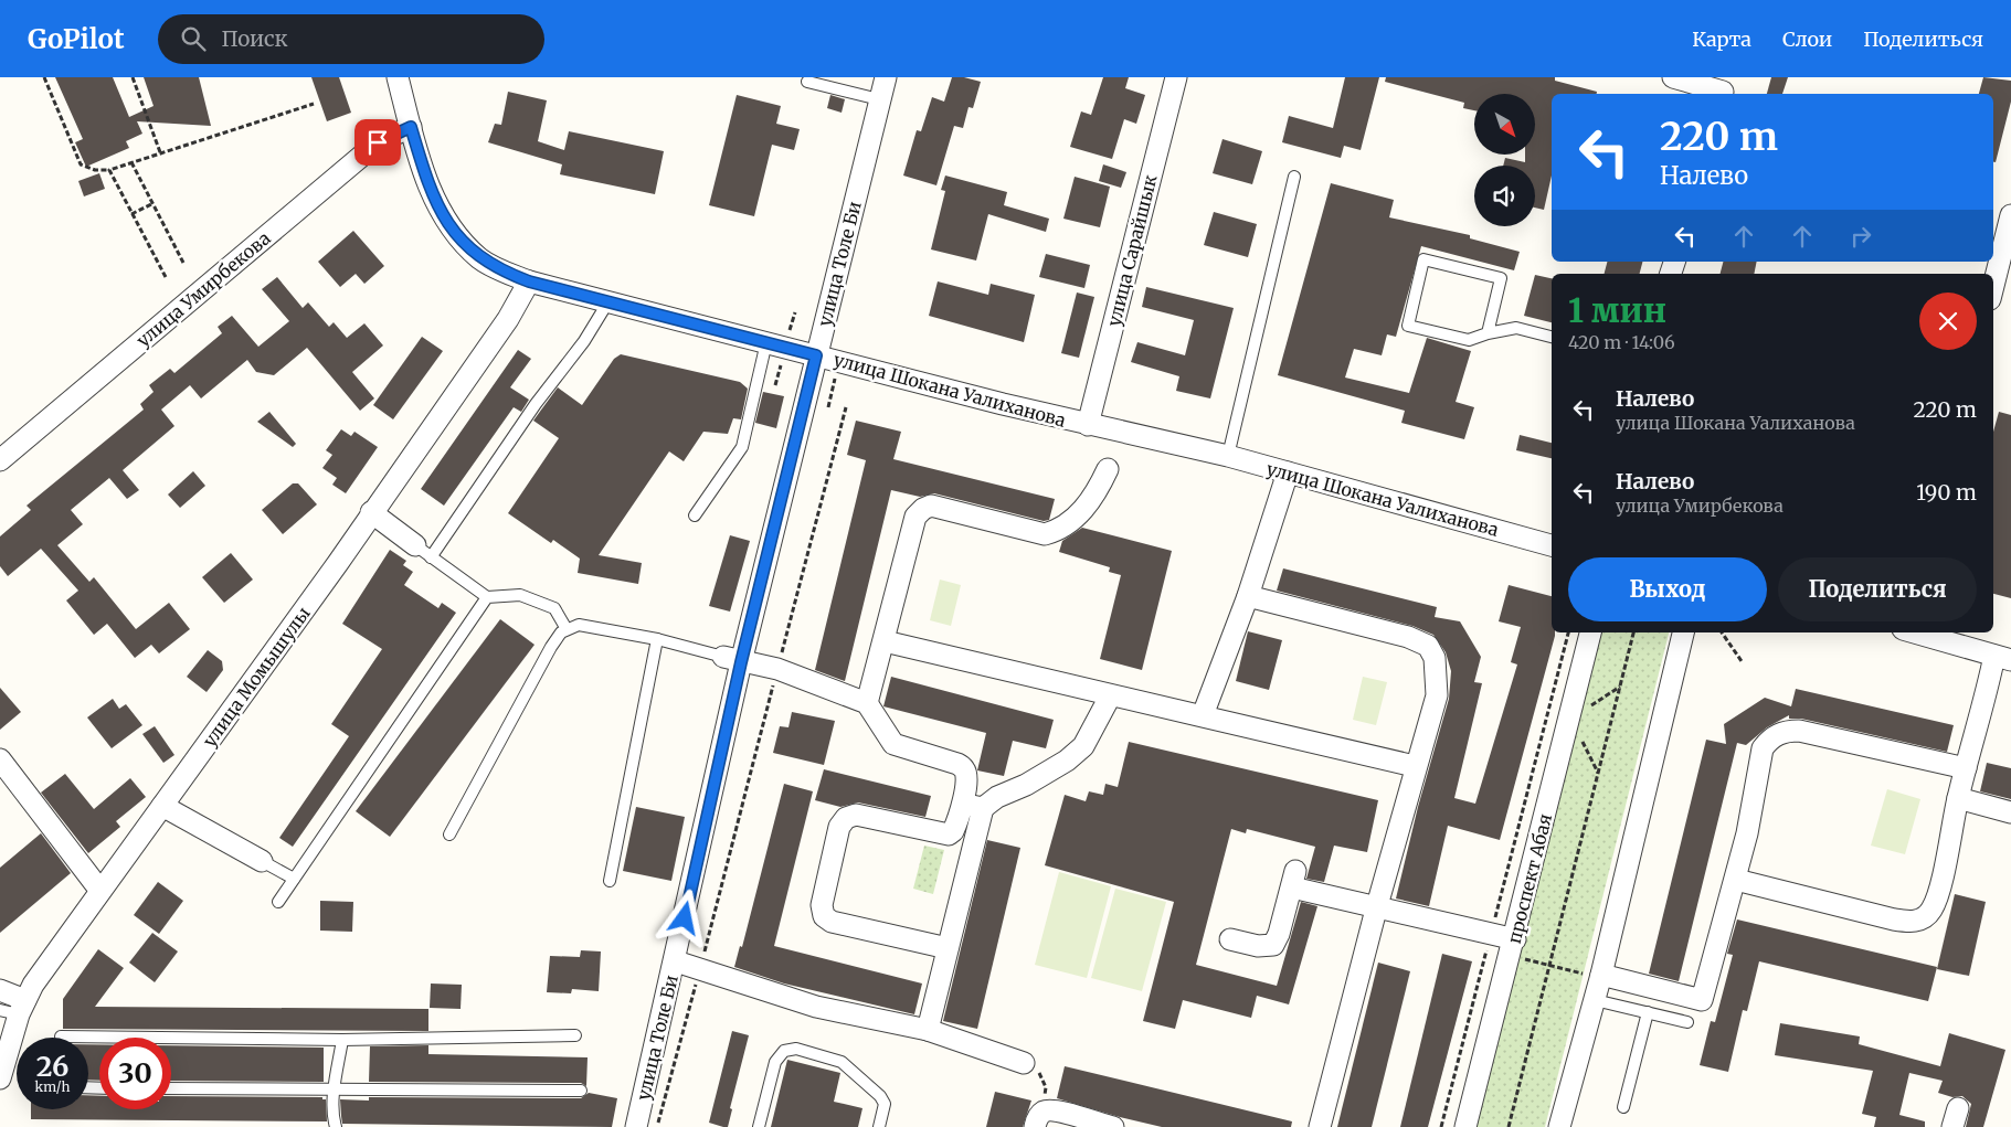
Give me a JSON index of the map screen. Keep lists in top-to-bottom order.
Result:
{
  "streets": {
    "street": [
      "улица Сарайшык",
      "улица Толе Би",
      "улица Умирбекова",
      "улица Шокана Уалиханова",
      "улица Момышулы",
      "проспект Абая"
    ]
  },
  "crossings": [
    ["улица Сарайшык", "улица Шокана Уалиханова"],
    ["улица Толе Би", "улица Шокана Уалиханова"],
    ["улица Умирбекова", "улица Шокана Уалиханова"],
    ["улица Шокана Уалиханова", "улица Момышулы"]
  ],
  "north": "bottom right",
  "page": {
    "header": "GoPilot",
    "search": "Поиск",
    "nav": ["Карта", "Слои", "Поделиться"],
    "turn": ["220 m", "Налево"],
    "heading": ["1 мин", "420 m · 14:06"],
    "list": [
      {
        "name": "Налево",
        "note": "улица Шокана Уалиханова",
        "value": "220 m"
      },
      {
        "name": "Налево",
        "note": "улица Умирбекова",
        "value": "190 m"
      }
    ],
    "buttons": ["Выход", "Поделиться"],
    "speed": "26 km/h",
    "limit": "30"
  }
}
